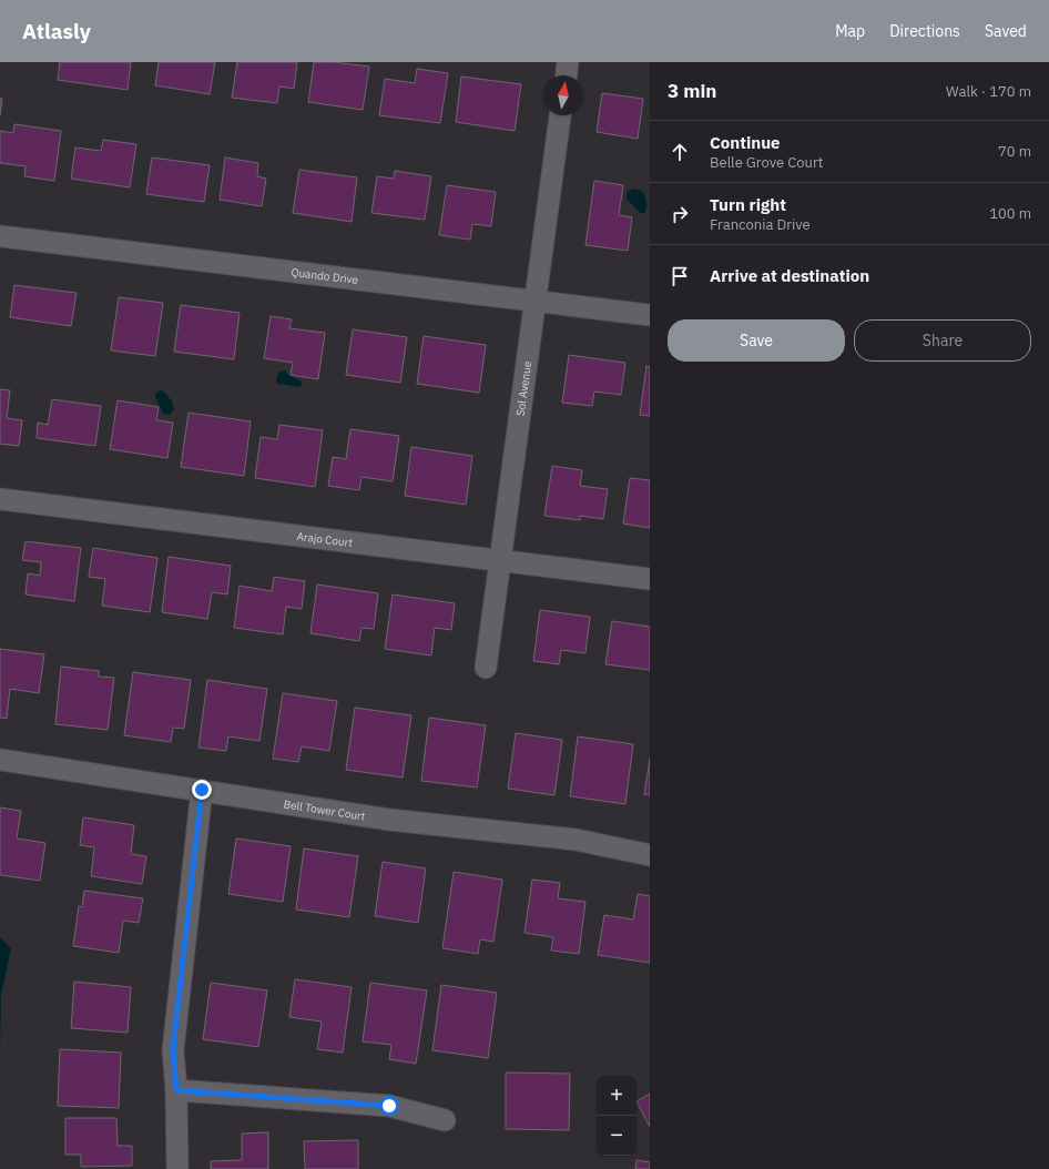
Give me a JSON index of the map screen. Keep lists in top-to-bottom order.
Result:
{
  "streets": {
    "street": [
      "Quando Drive",
      "Sol Avenue",
      "Arajo Court",
      "Bell Tower Court"
    ]
  },
  "crossings": [
    ["Quando Drive", "Sol Avenue"],
    ["Sol Avenue", "Arajo Court"]
  ],
  "north": "top",
  "page": {
    "header": "Atlasly",
    "nav": ["Map", "Directions", "Saved"],
    "heading": ["3 min", "Walk · 170 m"],
    "list": [
      ["Continue", "Belle Grove Court", "70 m"],
      ["Turn right", "Franconia Drive", "100 m"],
      "Arrive at destination"
    ],
    "buttons": ["Save", "Share"],
    "map_buttons": ["+", "−"]
  }
}
